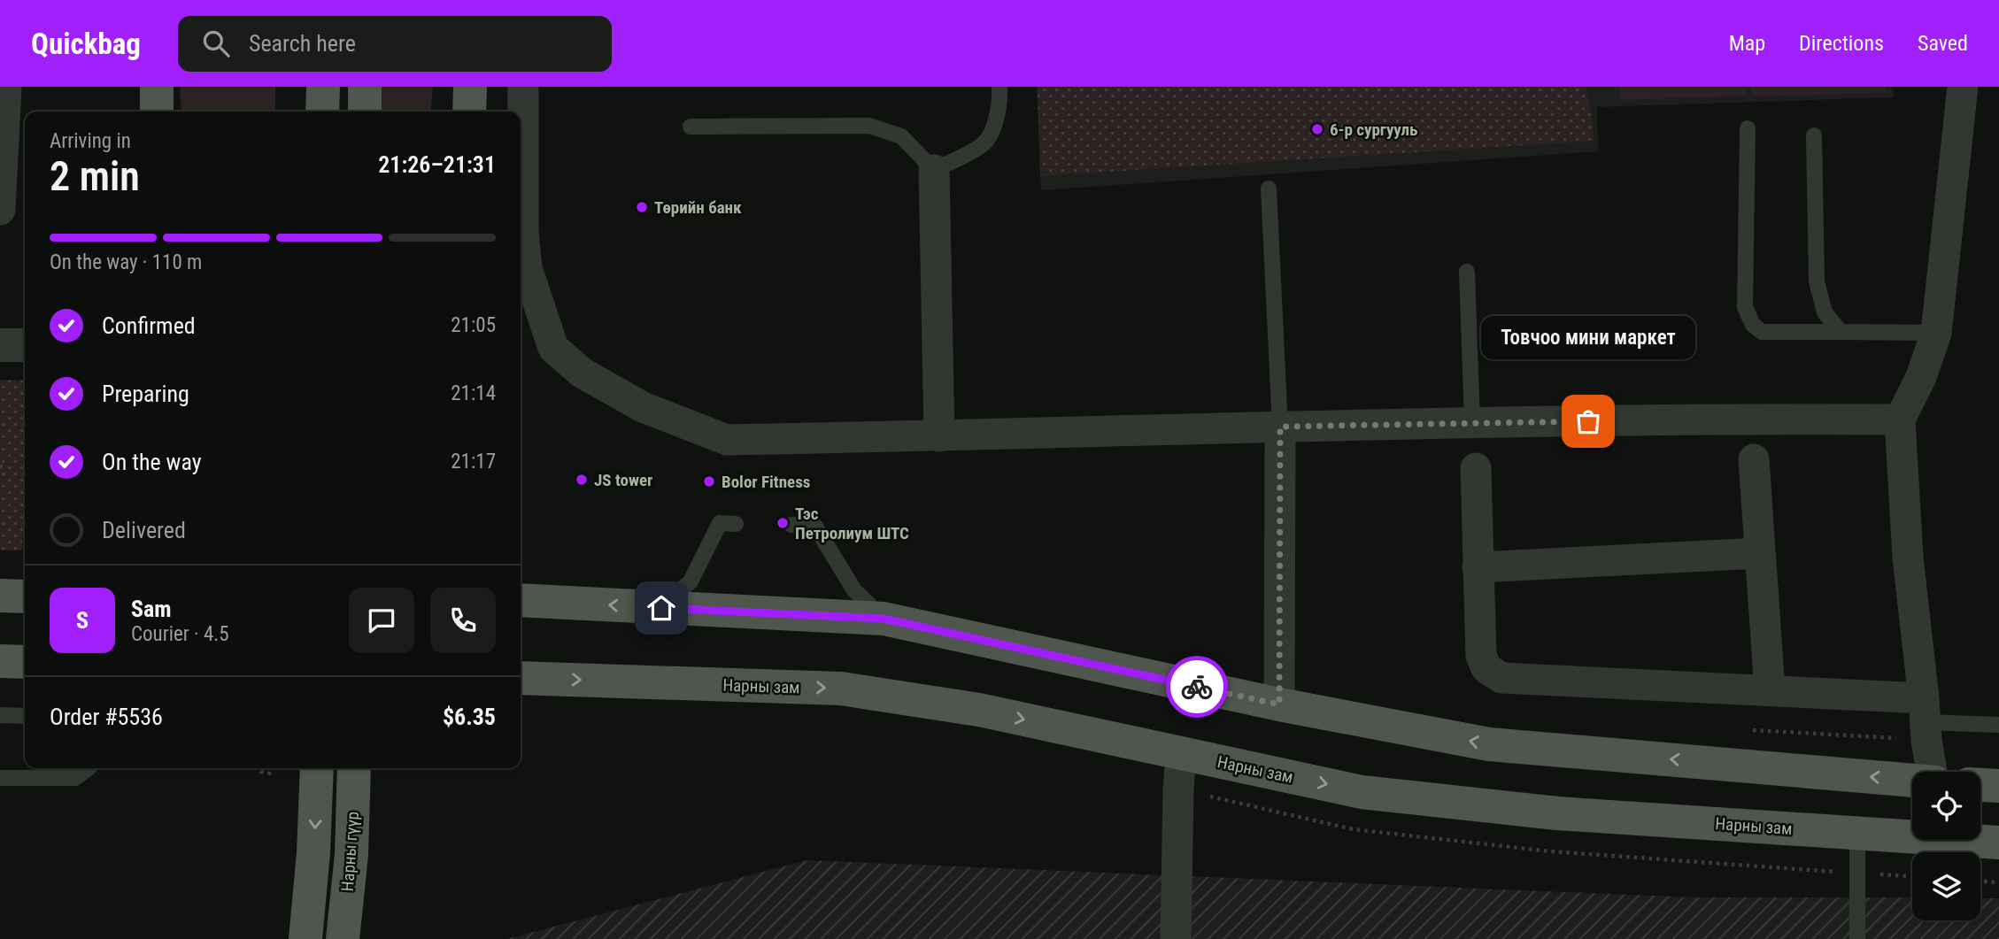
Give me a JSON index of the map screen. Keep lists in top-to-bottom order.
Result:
{
  "streets": {
    "main road": ["Нарны зам", "Нарны гүүр"]
  },
  "places": [
    "6-р сургууль",
    "Төрийн банк",
    "Товчоо мини маркет",
    "JS tower",
    "Bolor Fitness",
    "Тэс Петролиум ШТС"
  ],
  "page": {
    "header": "Quickbag",
    "search": "Search here",
    "nav": ["Map", "Directions", "Saved"],
    "heading": ["2 min", "Arriving in", "21:26–21:31"],
    "panel": [
      "Sam",
      "Courier · 4.5",
      "Order #5536",
      "$6.35"
    ],
    "bar": "On the way · 110 m",
    "list": [
      ["Confirmed", "21:05"],
      ["Preparing", "21:14"],
      ["On the way", "21:17"],
      "Delivered"
    ],
    "bubble": "Товчоо мини маркет",
    "round": "S"
  }
}
